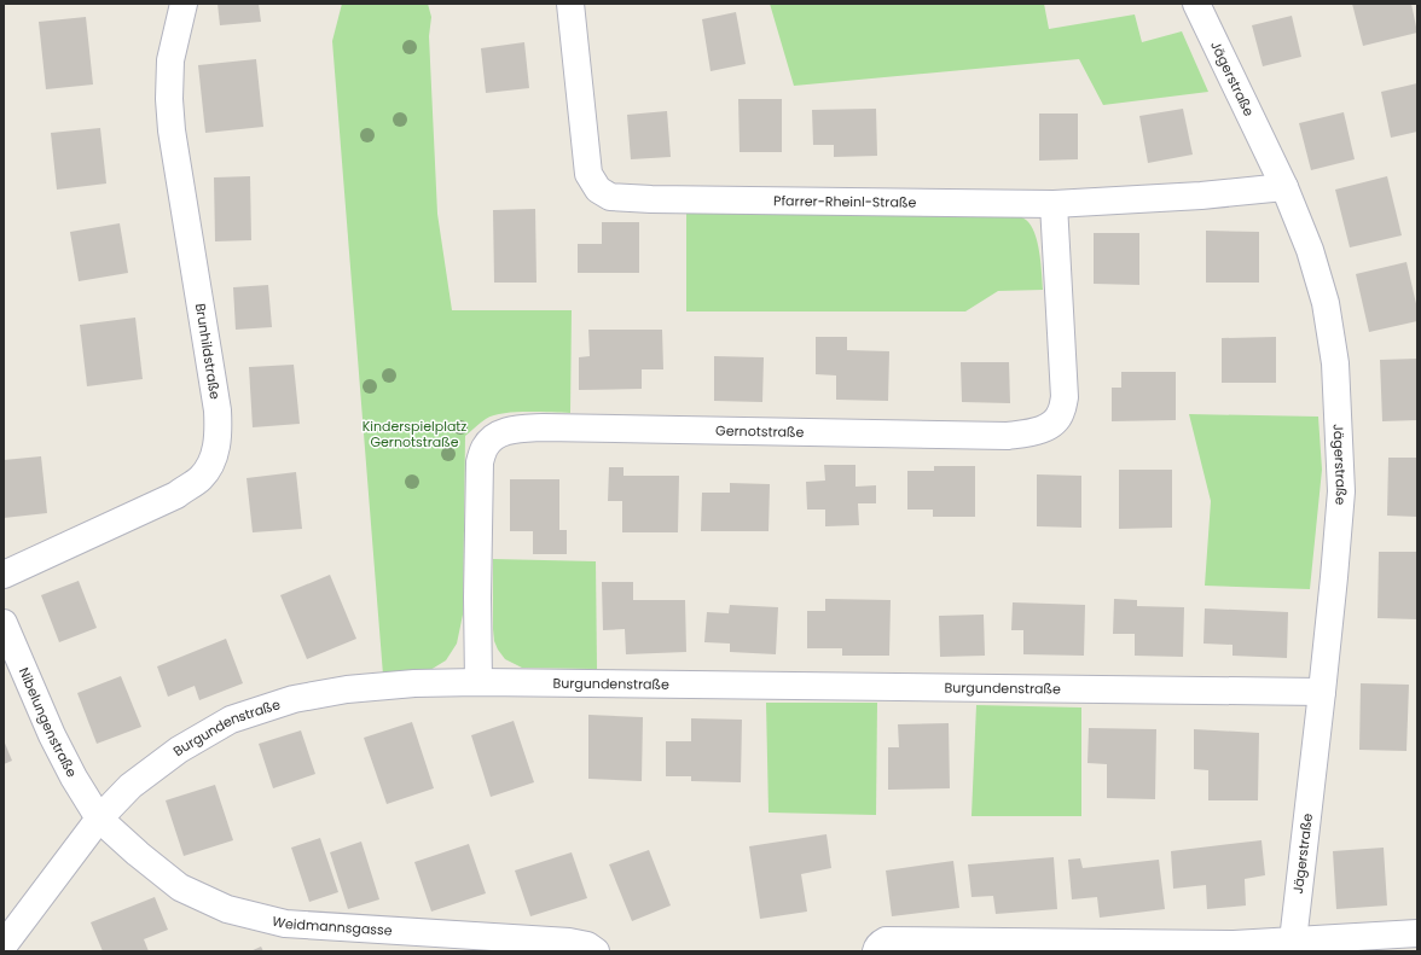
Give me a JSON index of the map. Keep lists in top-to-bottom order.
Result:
{
  "streets": {
    "street": [
      "Jägerstraße",
      "Pfarrer-Rheinl-Straße",
      "Brunhildstraße",
      "Gernotstraße",
      "Burgundenstraße",
      "Nibelungenstraße",
      "Weidmannsgasse"
    ]
  },
  "crossings": [
    ["Jägerstraße", "Pfarrer-Rheinl-Straße"],
    ["Jägerstraße", "Burgundenstraße"],
    ["Pfarrer-Rheinl-Straße", "Gernotstraße"],
    ["Gernotstraße", "Burgundenstraße"],
    ["Burgundenstraße", "Nibelungenstraße"],
    ["Burgundenstraße", "Weidmannsgasse"],
    ["Nibelungenstraße", "Weidmannsgasse"]
  ],
  "parks": ["Kinderspielplatz Gernotstraße"]
}
